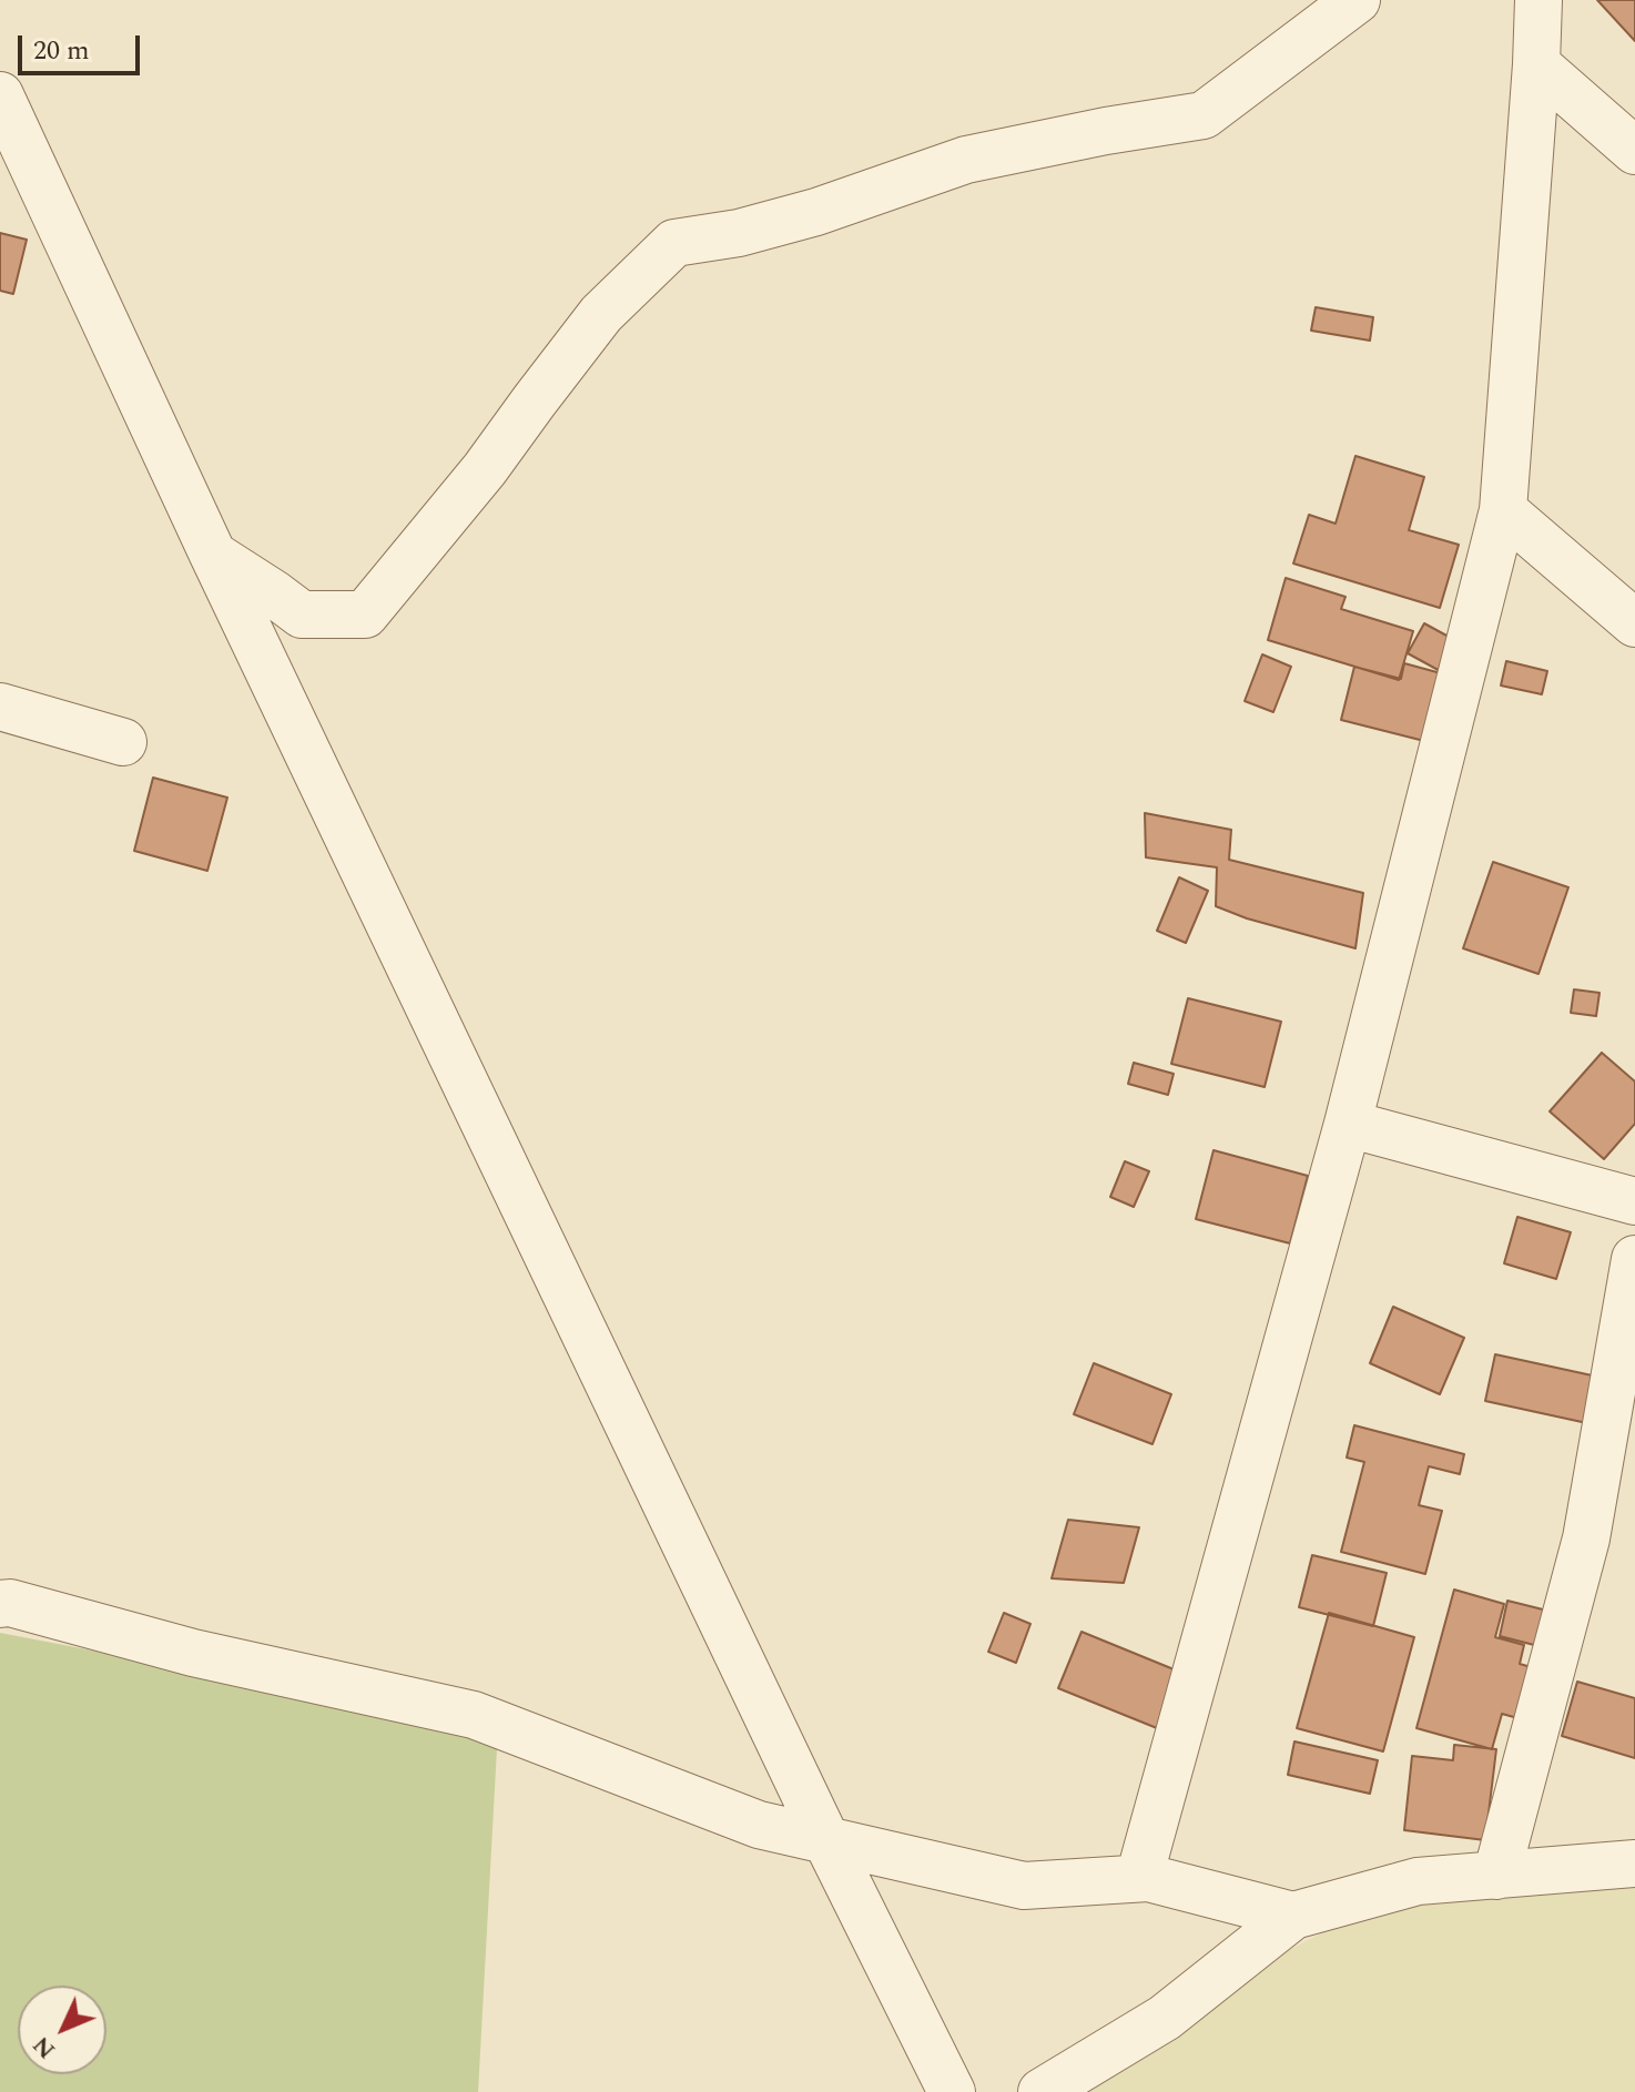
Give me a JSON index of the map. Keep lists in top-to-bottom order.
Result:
{
  "scale_bar": "20 m",
  "north": "bottom left"
}
